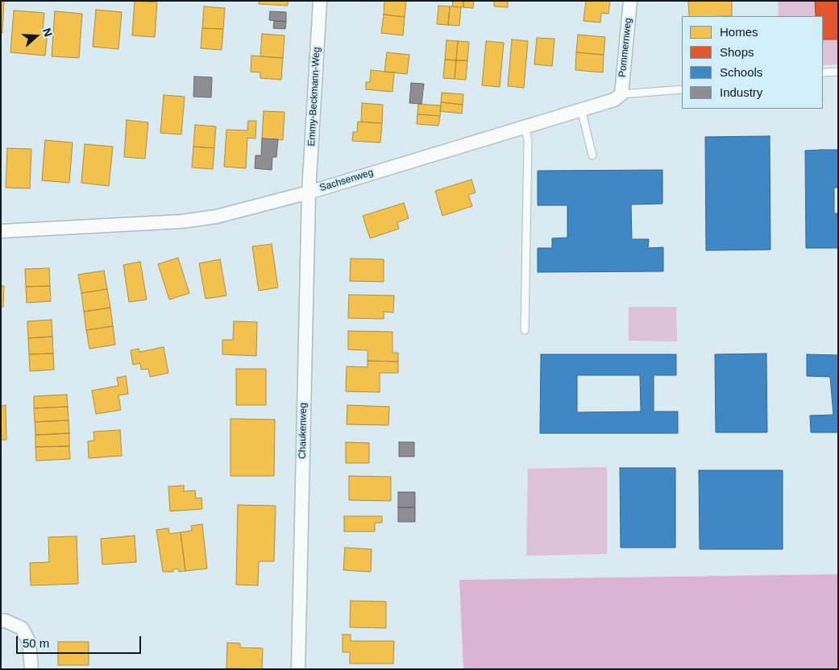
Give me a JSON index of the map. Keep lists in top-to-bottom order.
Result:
{
  "streets": {
    "street": [
      "Pommernweg",
      "Emmy-Beckmann-Weg",
      "Sachsenweg",
      "Chaukenweg"
    ]
  },
  "crossings": [
    ["Pommernweg", "Sachsenweg"],
    ["Emmy-Beckmann-Weg", "Sachsenweg"],
    ["Emmy-Beckmann-Weg", "Chaukenweg"],
    ["Sachsenweg", "Chaukenweg"]
  ],
  "legend": [
    "Homes",
    "Shops",
    "Schools",
    "Industry"
  ],
  "scale_bar": "50 m",
  "north": "right"
}
